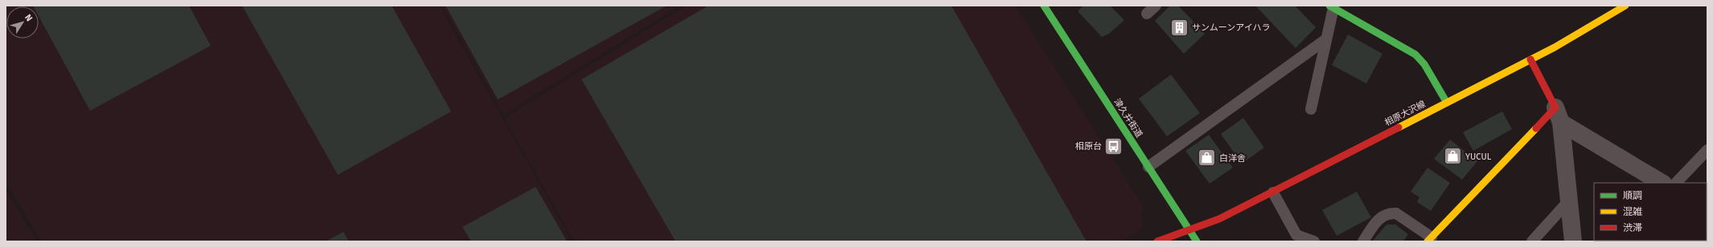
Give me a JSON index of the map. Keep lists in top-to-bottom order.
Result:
{
  "streets": {
    "main road": ["相原大沢線", "津久井街道"]
  },
  "crossings": [
    ["相原大沢線", "津久井街道"]
  ],
  "places": {
    "building": ["サンムーンアイハラ"],
    "bus stop": ["相原台"],
    "shop": ["YUCUL", "白洋舎"]
  },
  "legend": ["順調", "混雑", "渋滞"],
  "north": "top right"
}
